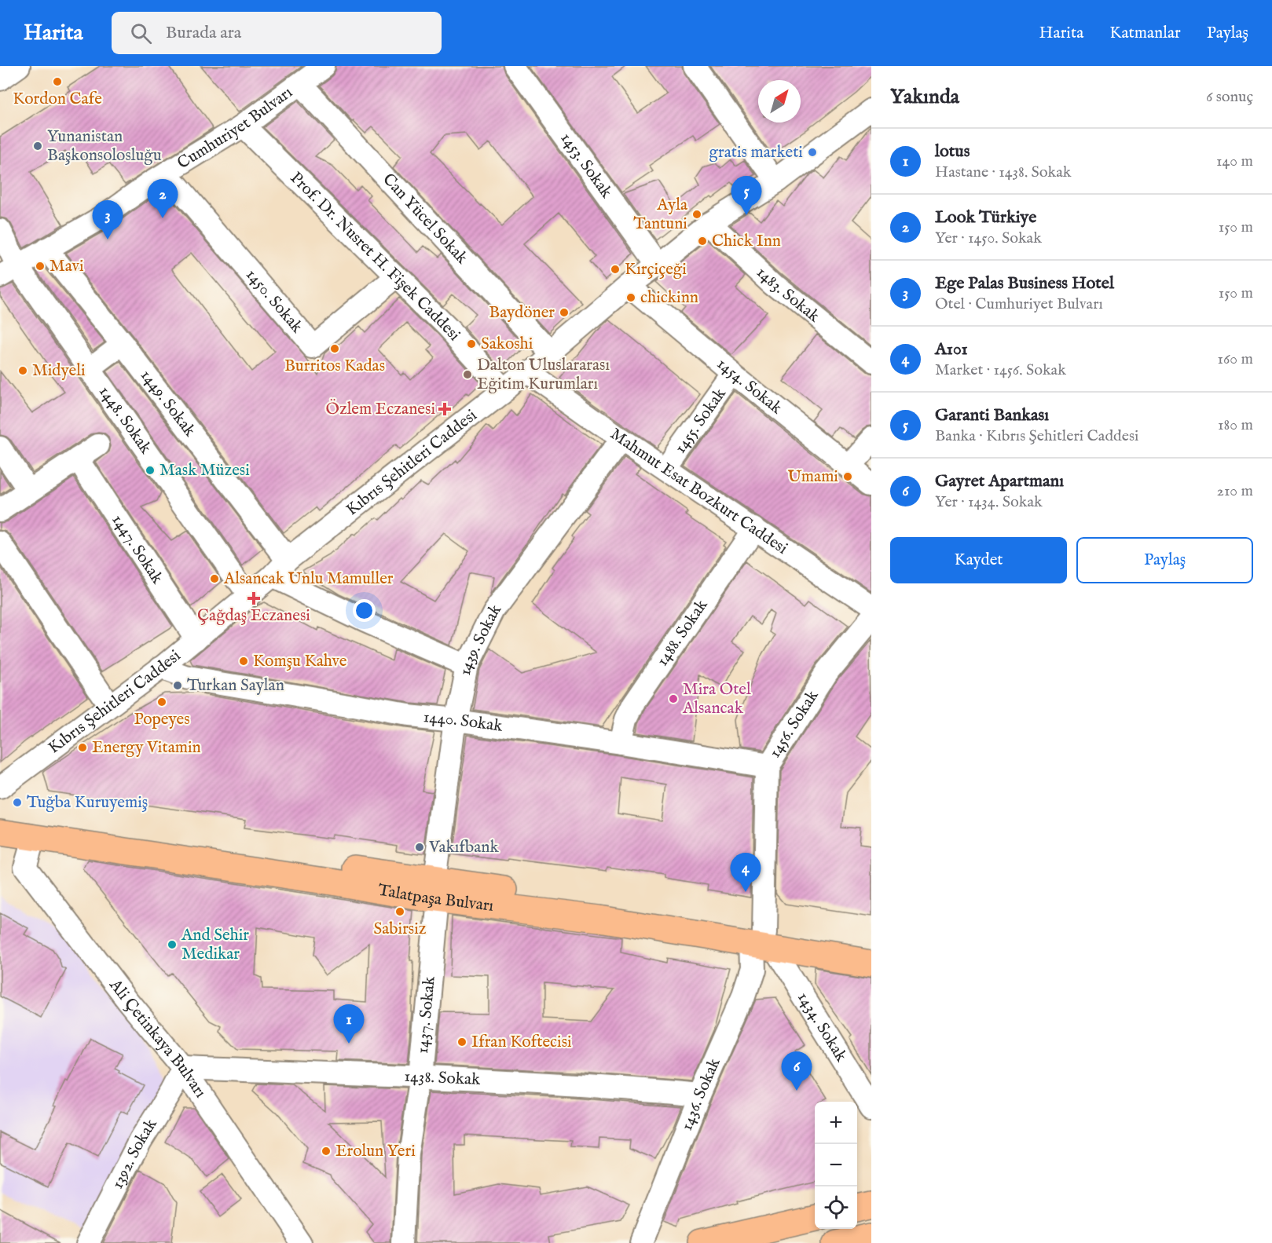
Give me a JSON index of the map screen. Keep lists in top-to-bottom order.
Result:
{
  "streets": {
    "main road": ["Talatpaşa Bulvarı"],
    "street": [
      "Cumhuriyet Bulvarı",
      "1453. Sokak",
      "Can Yücel Sokak",
      "Prof. Dr. Nusret H. Fişek Caddesi",
      "1483. Sokak",
      "1450. Sokak",
      "1454. Sokak",
      "1449. Sokak",
      "1448. Sokak",
      "1455. Sokak",
      "Kıbrıs Şehitleri Caddesi",
      "Mahmut Esat Bozkurt Caddesi",
      "1447. Sokak",
      "1488. Sokak",
      "1439. Sokak",
      "1440. Sokak",
      "1456. Sokak",
      "1437. Sokak",
      "1434. Sokak",
      "Ali Çetinkaya Bulvarı",
      "1438. Sokak",
      "1436. Sokak",
      "1392. Sokak"
    ]
  },
  "crossings": [
    ["Cumhuriyet Bulvarı", "Can Yücel Sokak"],
    ["Cumhuriyet Bulvarı", "Prof. Dr. Nusret H. Fişek Caddesi"],
    ["Cumhuriyet Bulvarı", "1450. Sokak"],
    ["Cumhuriyet Bulvarı", "1449. Sokak"],
    ["Cumhuriyet Bulvarı", "1448. Sokak"],
    ["1453. Sokak", "Kıbrıs Şehitleri Caddesi"],
    ["Can Yücel Sokak", "Kıbrıs Şehitleri Caddesi"],
    ["Prof. Dr. Nusret H. Fişek Caddesi", "1450. Sokak"],
    ["Prof. Dr. Nusret H. Fişek Caddesi", "Kıbrıs Şehitleri Caddesi"],
    ["1483. Sokak", "Kıbrıs Şehitleri Caddesi"],
    ["1454. Sokak", "1455. Sokak"],
    ["1454. Sokak", "Kıbrıs Şehitleri Caddesi"],
    ["1449. Sokak", "Kıbrıs Şehitleri Caddesi"],
    ["1448. Sokak", "Kıbrıs Şehitleri Caddesi"],
    ["1455. Sokak", "Mahmut Esat Bozkurt Caddesi"],
    ["Kıbrıs Şehitleri Caddesi", "Mahmut Esat Bozkurt Caddesi"],
    ["Kıbrıs Şehitleri Caddesi", "1447. Sokak"],
    ["Kıbrıs Şehitleri Caddesi", "1440. Sokak"],
    ["Mahmut Esat Bozkurt Caddesi", "1488. Sokak"],
    ["Mahmut Esat Bozkurt Caddesi", "1439. Sokak"],
    ["1488. Sokak", "1440. Sokak"],
    ["1439. Sokak", "1440. Sokak"],
    ["1439. Sokak", "Talatpaşa Bulvarı"],
    ["1439. Sokak", "1437. Sokak"],
    ["1440. Sokak", "1456. Sokak"],
    ["1456. Sokak", "Talatpaşa Bulvarı"],
    ["1456. Sokak", "1434. Sokak"],
    ["1456. Sokak", "1436. Sokak"],
    ["Talatpaşa Bulvarı", "1437. Sokak"],
    ["Talatpaşa Bulvarı", "1434. Sokak"],
    ["Talatpaşa Bulvarı", "Ali Çetinkaya Bulvarı"],
    ["Talatpaşa Bulvarı", "1436. Sokak"],
    ["1437. Sokak", "1438. Sokak"],
    ["1434. Sokak", "1436. Sokak"],
    ["Ali Çetinkaya Bulvarı", "1438. Sokak"],
    ["Ali Çetinkaya Bulvarı", "1392. Sokak"],
    ["1438. Sokak", "1436. Sokak"],
    ["1438. Sokak", "1392. Sokak"]
  ],
  "places": {
    "other": [
      "Kordon Cafe",
      "Yunanistan Başkonsolosluğu",
      "gratis marketi",
      "Ayla Tantuni",
      "Chick Inn",
      "Mavi",
      "Kırçiçeği",
      "chickinn",
      "Baydöner",
      "Sakoshi",
      "Burritos Kadas",
      "Midyeli",
      "Dalton Uluslararası Eğitim Kurumları",
      "Mask Müzesi",
      "Umami",
      "Alsancak Unlu Mamuller",
      "Komşu Kahve",
      "Turkan Saylan",
      "Mira Otel Alsancak",
      "Popeyes",
      "Energy Vitamin",
      "Tuğba Kuruyemiş",
      "Vakıfbank",
      "Sabirsiz",
      "And Sehir Medikar",
      "Ifran Koftecisi",
      "Erolun Yeri"
    ],
    "health": ["Özlem Eczanesi", "Çağdaş Eczanesi"]
  },
  "north": "top right",
  "page": {
    "header": "Harita",
    "search": "Burada ara",
    "nav": ["Harita", "Katmanlar", "Paylaş"],
    "heading": ["Yakında", "6 sonuç"],
    "list": [
      {
        "mark": "1",
        "name": "lotus",
        "note": "Hastane · 1438. Sokak",
        "value": "140 m"
      },
      {
        "mark": "2",
        "name": "Look Türkiye",
        "note": "Yer · 1450. Sokak",
        "value": "150 m"
      },
      {
        "mark": "3",
        "name": "Ege Palas Business Hotel",
        "note": "Otel · Cumhuriyet Bulvarı",
        "value": "150 m"
      },
      {
        "mark": "4",
        "name": "A101",
        "note": "Market · 1456. Sokak",
        "value": "160 m"
      },
      {
        "mark": "5",
        "name": "Garanti Bankası",
        "note": "Banka · Kıbrıs Şehitleri Caddesi",
        "value": "180 m"
      },
      {
        "mark": "6",
        "name": "Gayret Apartmanı",
        "note": "Yer · 1434. Sokak",
        "value": "210 m"
      }
    ],
    "pins": [
      "5",
      "2",
      "3",
      "4",
      "1",
      "6"
    ],
    "buttons": ["Kaydet", "Paylaş"],
    "map_buttons": ["+", "−"]
  }
}
